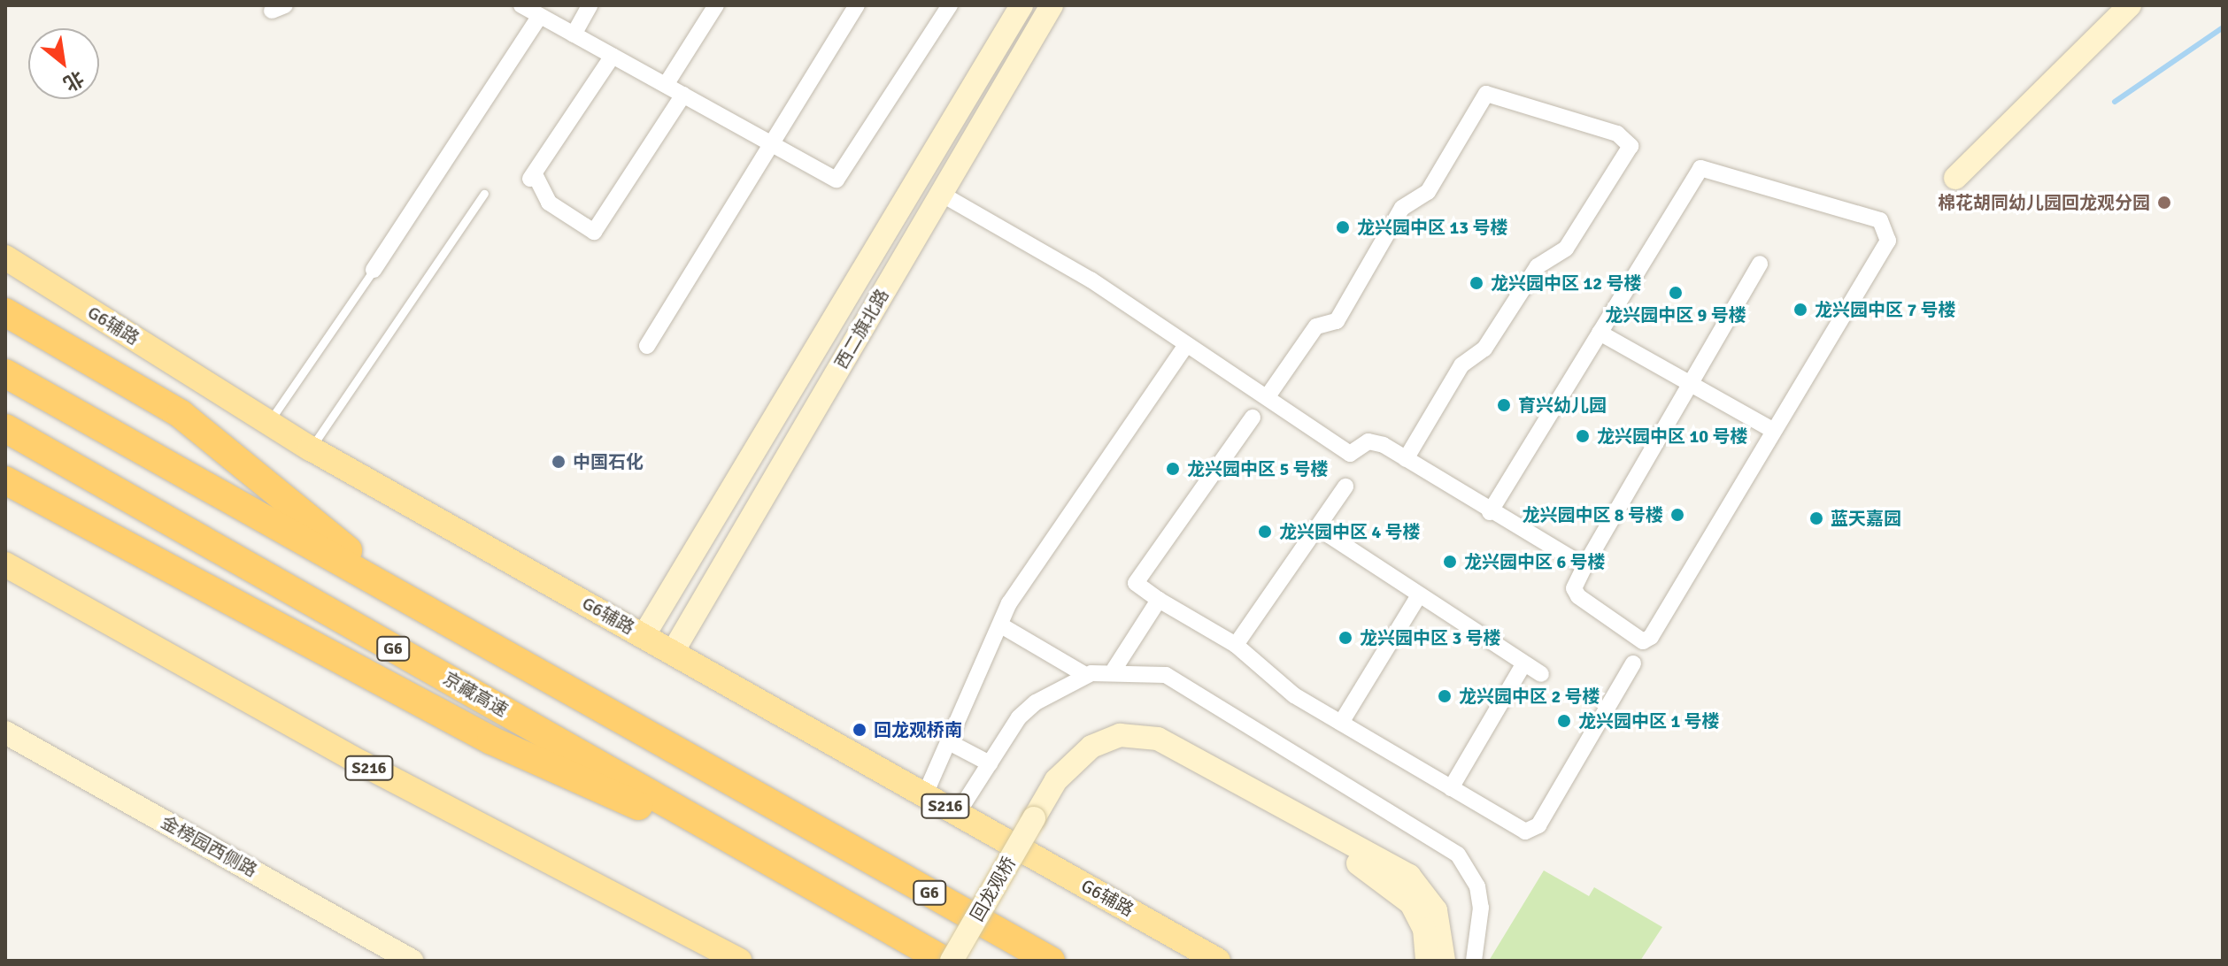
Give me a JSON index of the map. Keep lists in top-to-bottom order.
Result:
{
  "streets": {
    "highway": ["G6", "京藏高速"],
    "main road": [
      "G6辅路",
      "西二旗北路",
      "S216",
      "金榜园西侧路",
      "回龙观桥"
    ]
  },
  "crossings": [
    ["G6辅路", "西二旗北路"]
  ],
  "places": [
    "棉花胡同幼儿园回龙观分园",
    "龙兴园中区 13 号楼",
    "龙兴园中区 12 号楼",
    "龙兴园中区 9 号楼",
    "龙兴园中区 7 号楼",
    "育兴幼儿园",
    "龙兴园中区 10 号楼",
    "中国石化",
    "龙兴园中区 5 号楼",
    "龙兴园中区 8 号楼",
    "蓝天嘉园",
    "龙兴园中区 4 号楼",
    "龙兴园中区 6 号楼",
    "龙兴园中区 3 号楼",
    "龙兴园中区 2 号楼",
    "龙兴园中区 1 号楼",
    "回龙观桥南"
  ],
  "north": "bottom right"
}
